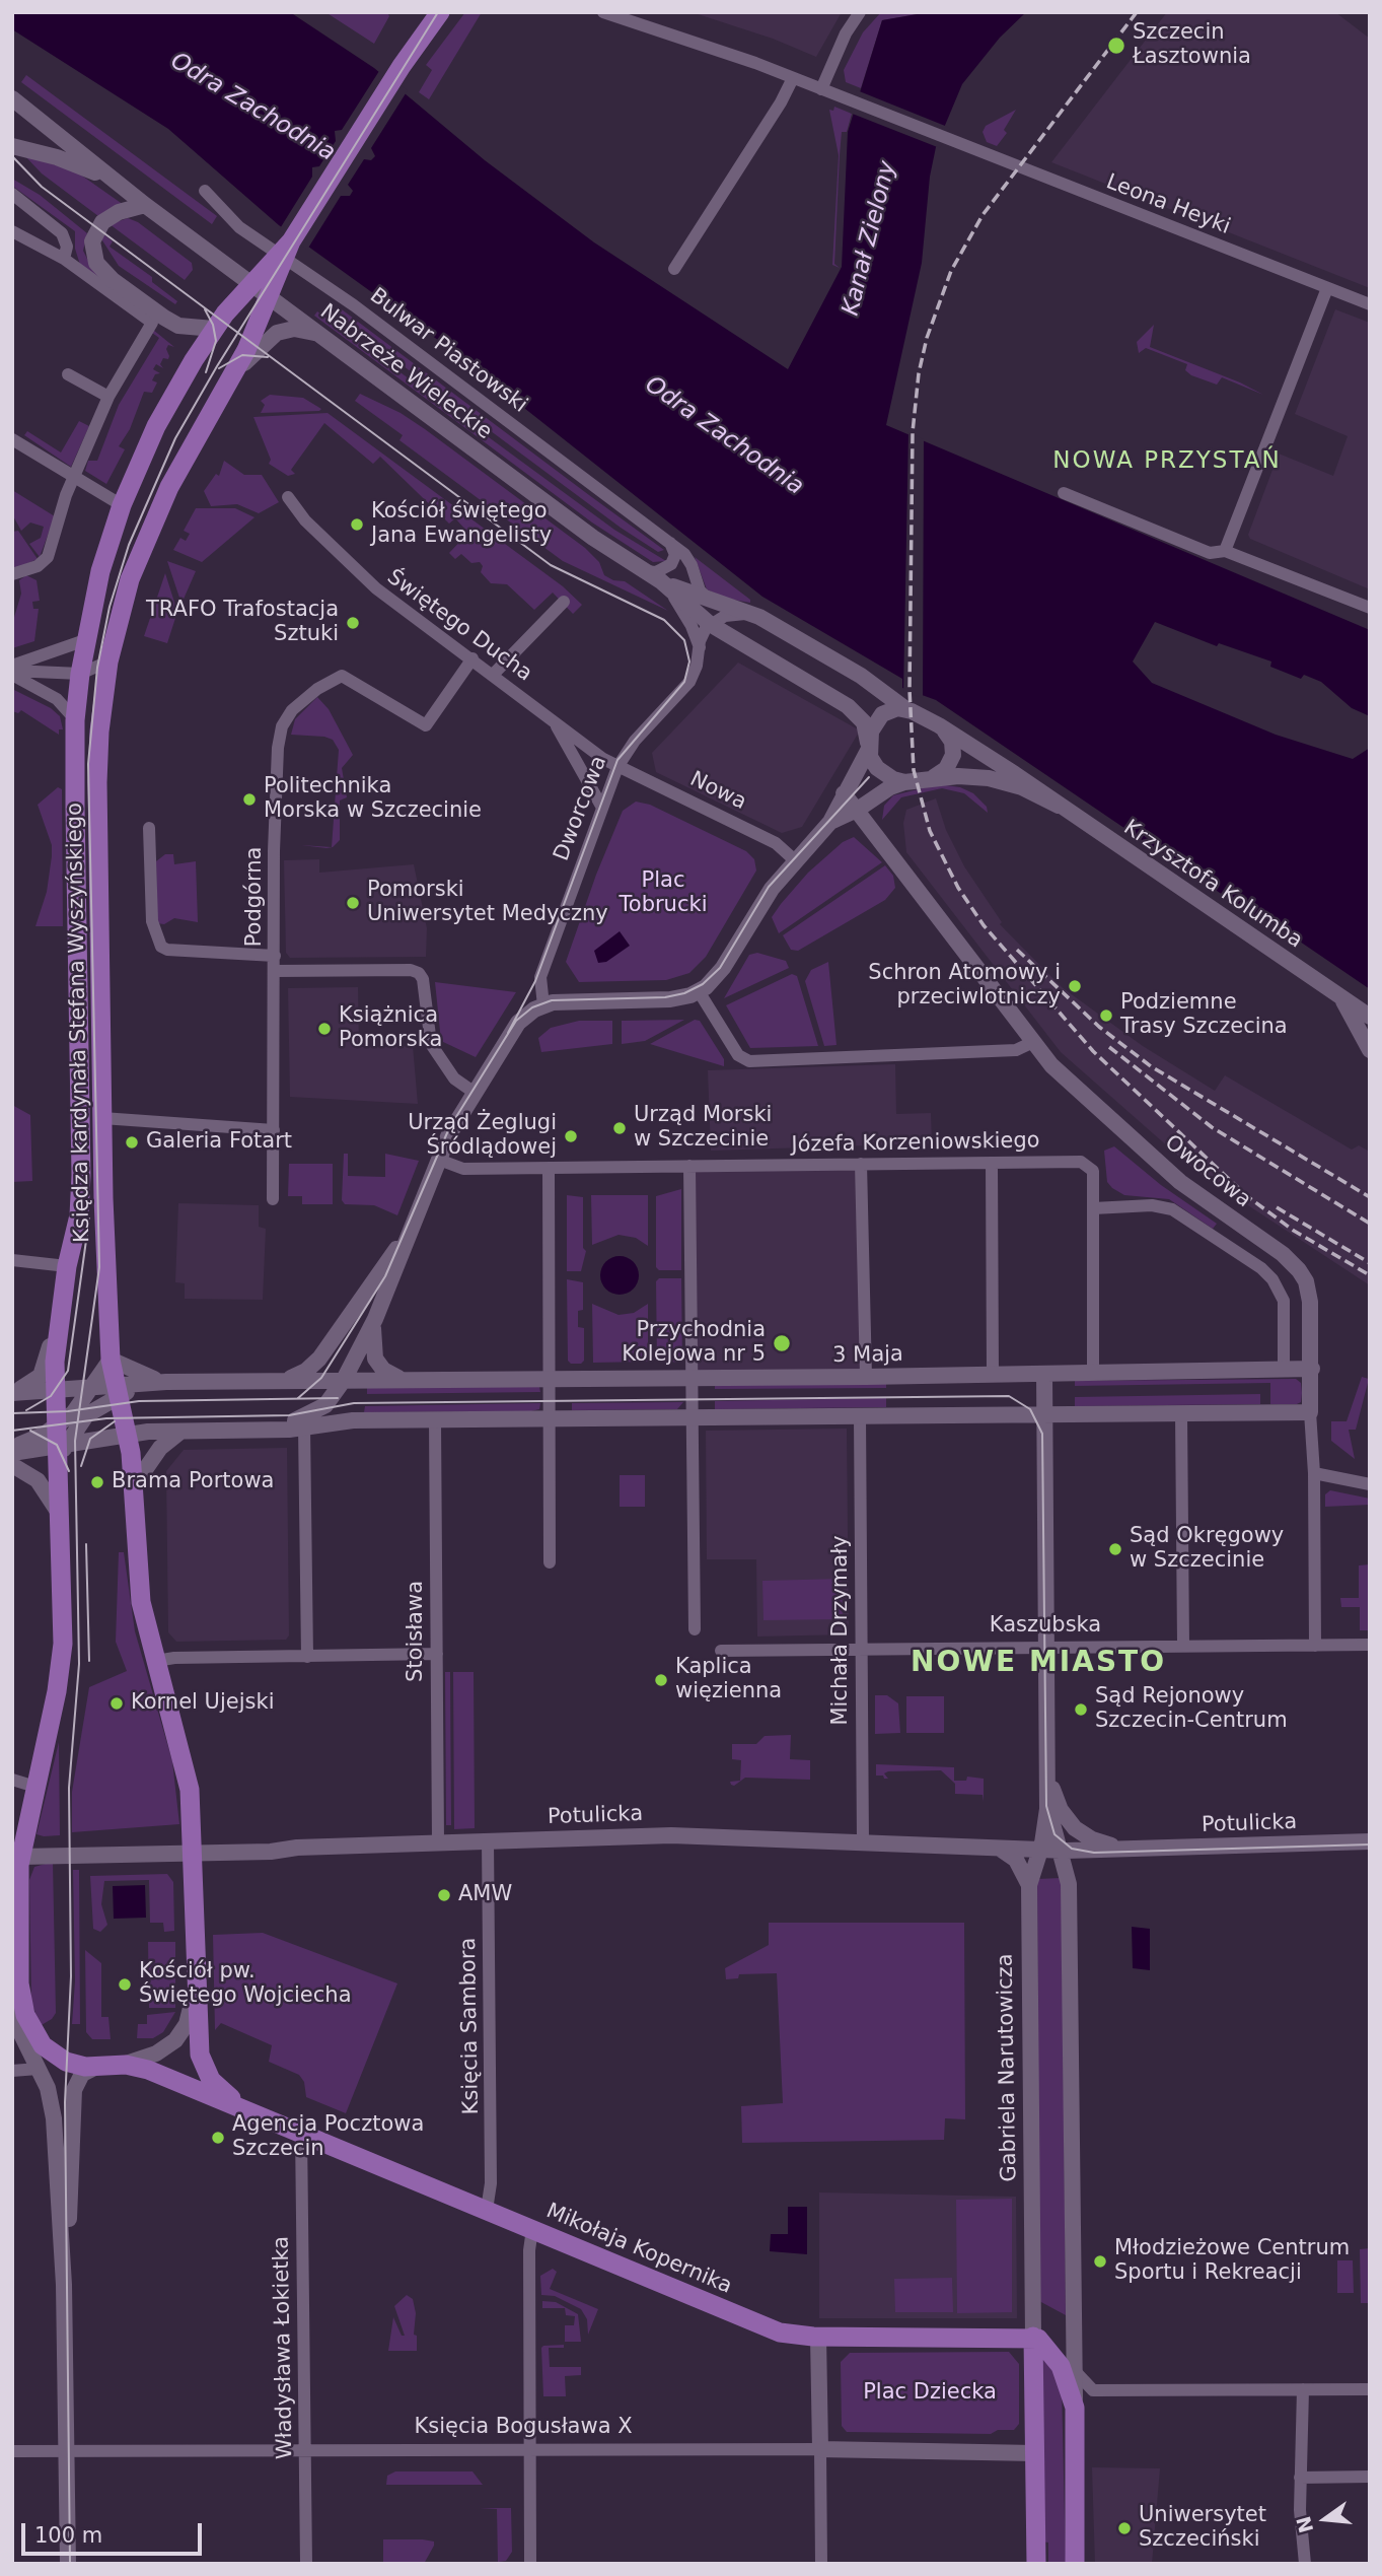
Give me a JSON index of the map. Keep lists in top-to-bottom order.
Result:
{
  "streets": {
    "main road": ["Księdza kardynała Stefana Wyszyńskiego", "Gabriela Narutowicza", "Mikołaja Kopernika"],
    "street": [
      "Leona Heyki",
      "Bulwar Piastowski",
      "Nabrzeże Wieleckie",
      "Świętego Ducha",
      "Nowa",
      "Dworcowa",
      "Krzysztofa Kolumba",
      "Podgórna",
      "Józefa Korzeniowskiego",
      "Owocowa",
      "3 Maja",
      "Kaszubska",
      "Michała Drzymały",
      "Stoisława",
      "Potulicka",
      "Księcia Sambora",
      "Władysława Łokietka",
      "Księcia Bogusława X"
    ]
  },
  "crossings": [
    ["Bulwar Piastowski", "Nabrzeże Wieleckie"],
    ["Nabrzeże Wieleckie", "Dworcowa"],
    ["Nabrzeże Wieleckie", "Krzysztofa Kolumba"],
    ["Nabrzeże Wieleckie", "Księdza kardynała Stefana Wyszyńskiego"],
    ["Świętego Ducha", "Nowa"],
    ["Świętego Ducha", "Dworcowa"],
    ["Świętego Ducha", "Podgórna"],
    ["Nowa", "Dworcowa"],
    ["Księdza kardynała Stefana Wyszyńskiego", "Potulicka"],
    ["Owocowa", "3 Maja"],
    ["Owocowa", "Kaszubska"],
    ["Kaszubska", "Michała Drzymały"],
    ["Kaszubska", "Gabriela Narutowicza"],
    ["Michała Drzymały", "Potulicka"],
    ["Stoisława", "Potulicka"],
    ["Potulicka", "Księcia Sambora"],
    ["Potulicka", "Gabriela Narutowicza"],
    ["Księcia Sambora", "Mikołaja Kopernika"],
    ["Gabriela Narutowicza", "Mikołaja Kopernika"],
    ["Gabriela Narutowicza", "Księcia Bogusława X"],
    ["Mikołaja Kopernika", "Władysława Łokietka"],
    ["Władysława Łokietka", "Księcia Bogusława X"]
  ],
  "districts": ["NOWA PRZYSTAŃ", "NOWE MIASTO"],
  "water": ["Odra Zachodnia", "Kanał Zielony"],
  "parks": ["Plac Tobrucki", "Plac Dziecka"],
  "places": [
    "Szczecin Łasztownia",
    "Kościół świętego Jana Ewangelisty",
    "TRAFO Trafostacja Sztuki",
    "Politechnika Morska w Szczecinie",
    "Pomorski Uniwersytet Medyczny",
    "Schron Atomowy i przeciwlotniczy",
    "Podziemne Trasy Szczecina",
    "Książnica Pomorska",
    "Urząd Morski w Szczecinie",
    "Urząd Żeglugi Śródlądowej",
    "Galeria Fotart",
    "Przychodnia Kolejowa nr 5",
    "Brama Portowa",
    "Sąd Okręgowy w Szczecinie",
    "Kaplica więzienna",
    "Kornel Ujejski",
    "Sąd Rejonowy Szczecin-Centrum",
    "AMW",
    "Kościół pw. Świętego Wojciecha",
    "Agencja Pocztowa Szczecin",
    "Młodzieżowe Centrum Sportu i Rekreacji",
    "Uniwersytet Szczeciński"
  ],
  "scale_bar": "100 m",
  "north": "left"
}
